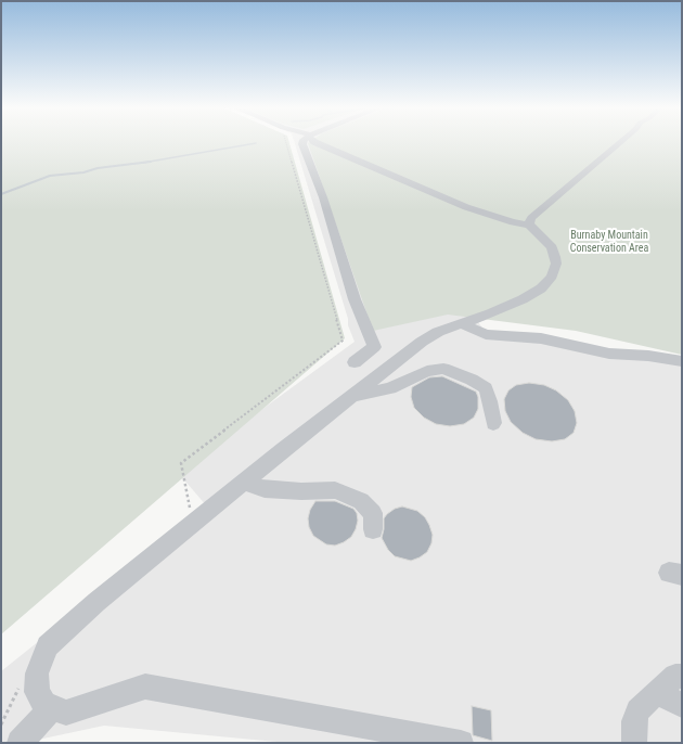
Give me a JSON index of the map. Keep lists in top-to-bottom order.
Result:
{
  "parks": ["Burnaby Mountain Conservation Area"]
}
